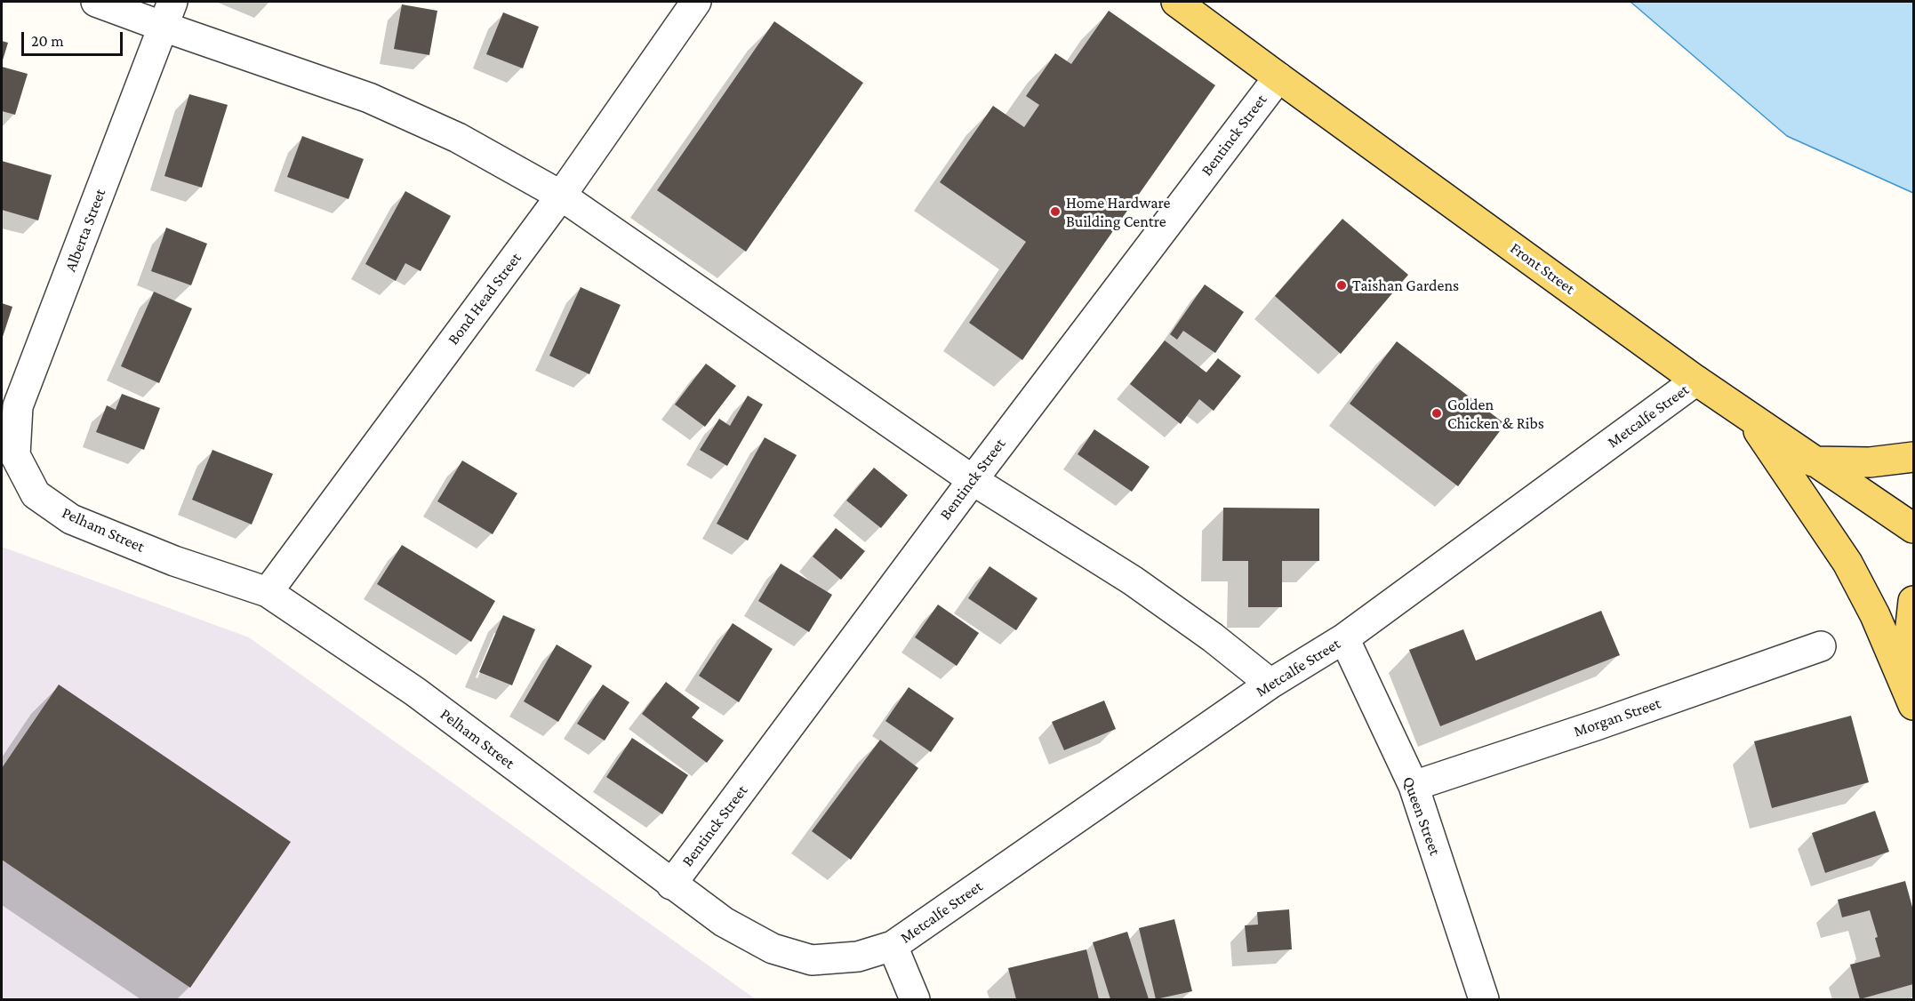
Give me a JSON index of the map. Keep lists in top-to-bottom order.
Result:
{
  "streets": {
    "main road": ["Front Street"],
    "street": [
      "Bentinck Street",
      "Alberta Street",
      "Bond Head Street",
      "Metcalfe Street",
      "Pelham Street",
      "Morgan Street",
      "Queen Street"
    ]
  },
  "crossings": [
    ["Bentinck Street", "Front Street"],
    ["Bentinck Street", "Pelham Street"],
    ["Alberta Street", "Pelham Street"],
    ["Front Street", "Metcalfe Street"],
    ["Bond Head Street", "Pelham Street"],
    ["Metcalfe Street", "Pelham Street"],
    ["Metcalfe Street", "Queen Street"],
    ["Morgan Street", "Queen Street"]
  ],
  "places": ["Home Hardware Building Centre", "Taishan Gardens", "Golden Chicken & Ribs"],
  "scale_bar": "20 m"
}
